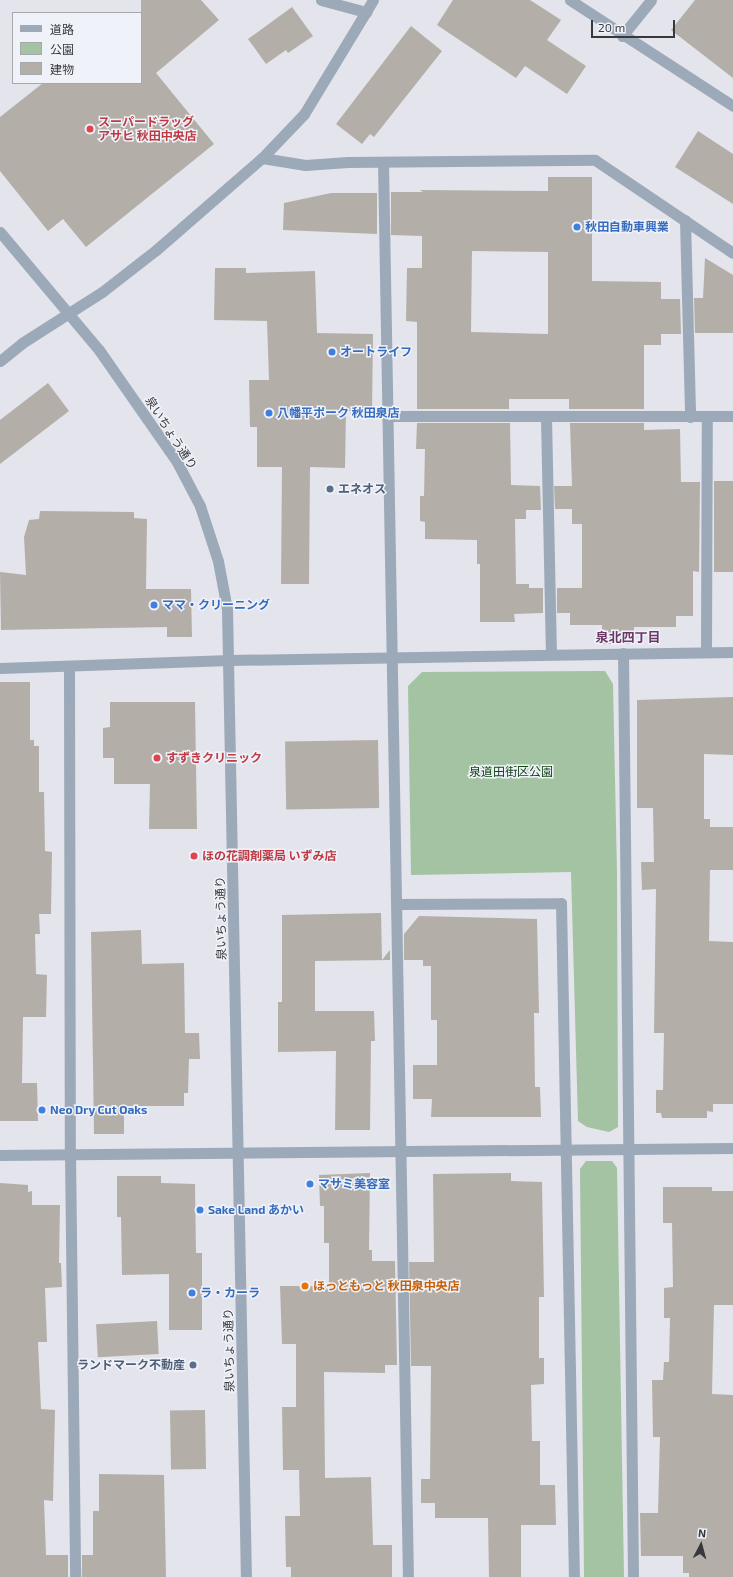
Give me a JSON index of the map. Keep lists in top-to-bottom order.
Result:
{
  "streets": {
    "street": ["泉いちょう通り"]
  },
  "districts": ["泉北四丁目"],
  "parks": ["泉道田街区公園"],
  "places": [
    "スーパードラッグ アサヒ 秋田中央店",
    "秋田自動車興業",
    "オートライフ",
    "八幡平ポーク 秋田泉店",
    "エネオス",
    "ママ・クリーニング",
    "すずきクリニック",
    "ほの花調剤薬局 いずみ店",
    "Neo Dry Cut Oaks",
    "マサミ美容室",
    "Sake Land あかい",
    "ほっともっと 秋田泉中央店",
    "ラ・カーラ",
    "ランドマーク不動産"
  ],
  "legend": ["道路", "公園", "建物"],
  "scale_bar": "20 m",
  "north": "top"
}
